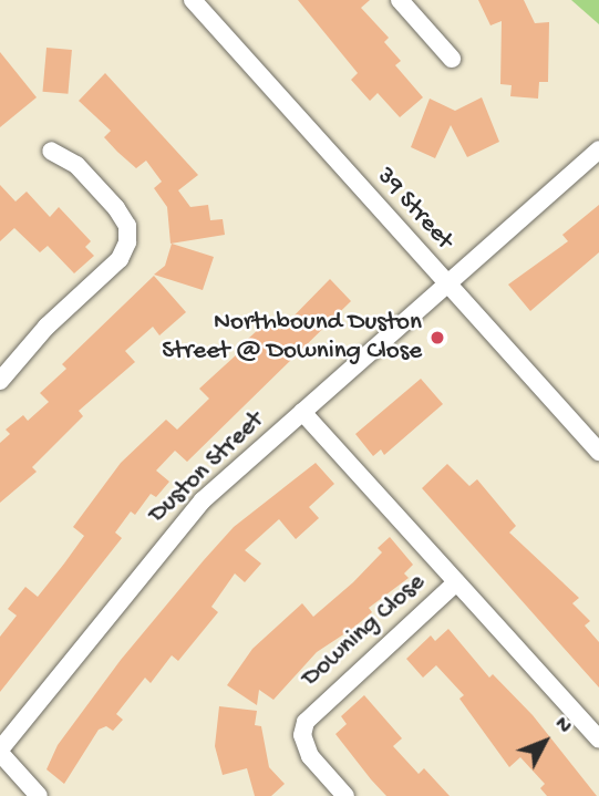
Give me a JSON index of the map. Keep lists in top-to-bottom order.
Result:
{
  "streets": {
    "street": ["39 Street", "Duston Street", "Downing Close"]
  },
  "crossings": [
    ["39 Street", "Duston Street"],
    ["Duston Street", "Downing Close"]
  ],
  "places": ["Northbound Duston Street @ Downing Close"],
  "north": "top right"
}
